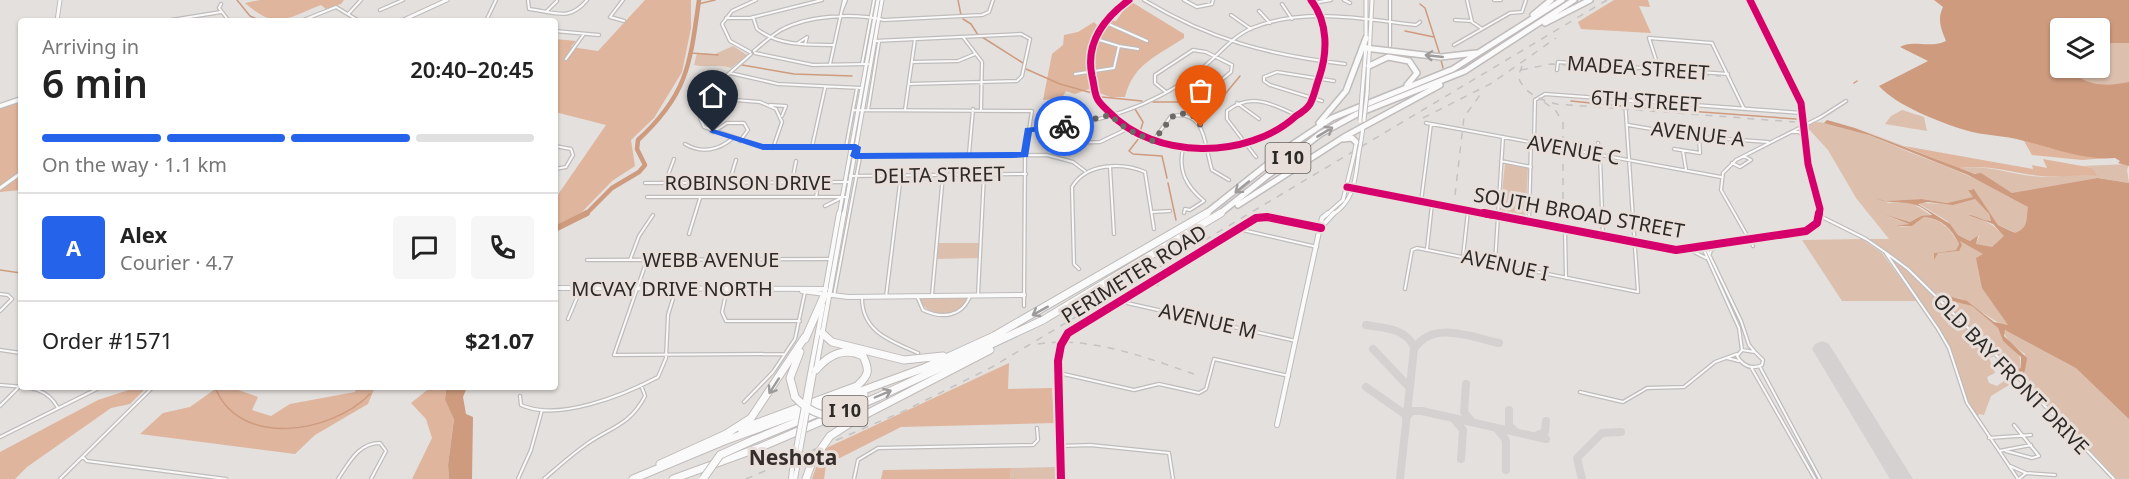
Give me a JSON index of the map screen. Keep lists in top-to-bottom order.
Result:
{
  "streets": {
    "highway": ["I 10"],
    "main road": ["MCVAY DRIVE NORTH"],
    "street": [
      "MADEA STREET",
      "6TH STREET",
      "AVENUE A",
      "AVENUE C",
      "DELTA STREET",
      "ROBINSON DRIVE",
      "SOUTH BROAD STREET",
      "WEBB AVENUE",
      "AVENUE I",
      "PERIMETER ROAD",
      "AVENUE M",
      "OLD BAY FRONT DRIVE"
    ]
  },
  "crossings": [
    ["6TH STREET", "AVENUE C"],
    ["6TH STREET", "SOUTH BROAD STREET"],
    ["SOUTH BROAD STREET", "AVENUE I"],
    ["SOUTH BROAD STREET", "OLD BAY FRONT DRIVE"],
    ["PERIMETER ROAD", "AVENUE M"]
  ],
  "districts": ["Neshota"],
  "page": {
    "heading": ["6 min", "Arriving in", "20:40–20:45"],
    "panel": [
      "Alex",
      "Courier · 4.7",
      "Order #1571",
      "$21.07"
    ],
    "bar": "On the way · 1.1 km",
    "round": "A"
  }
}
